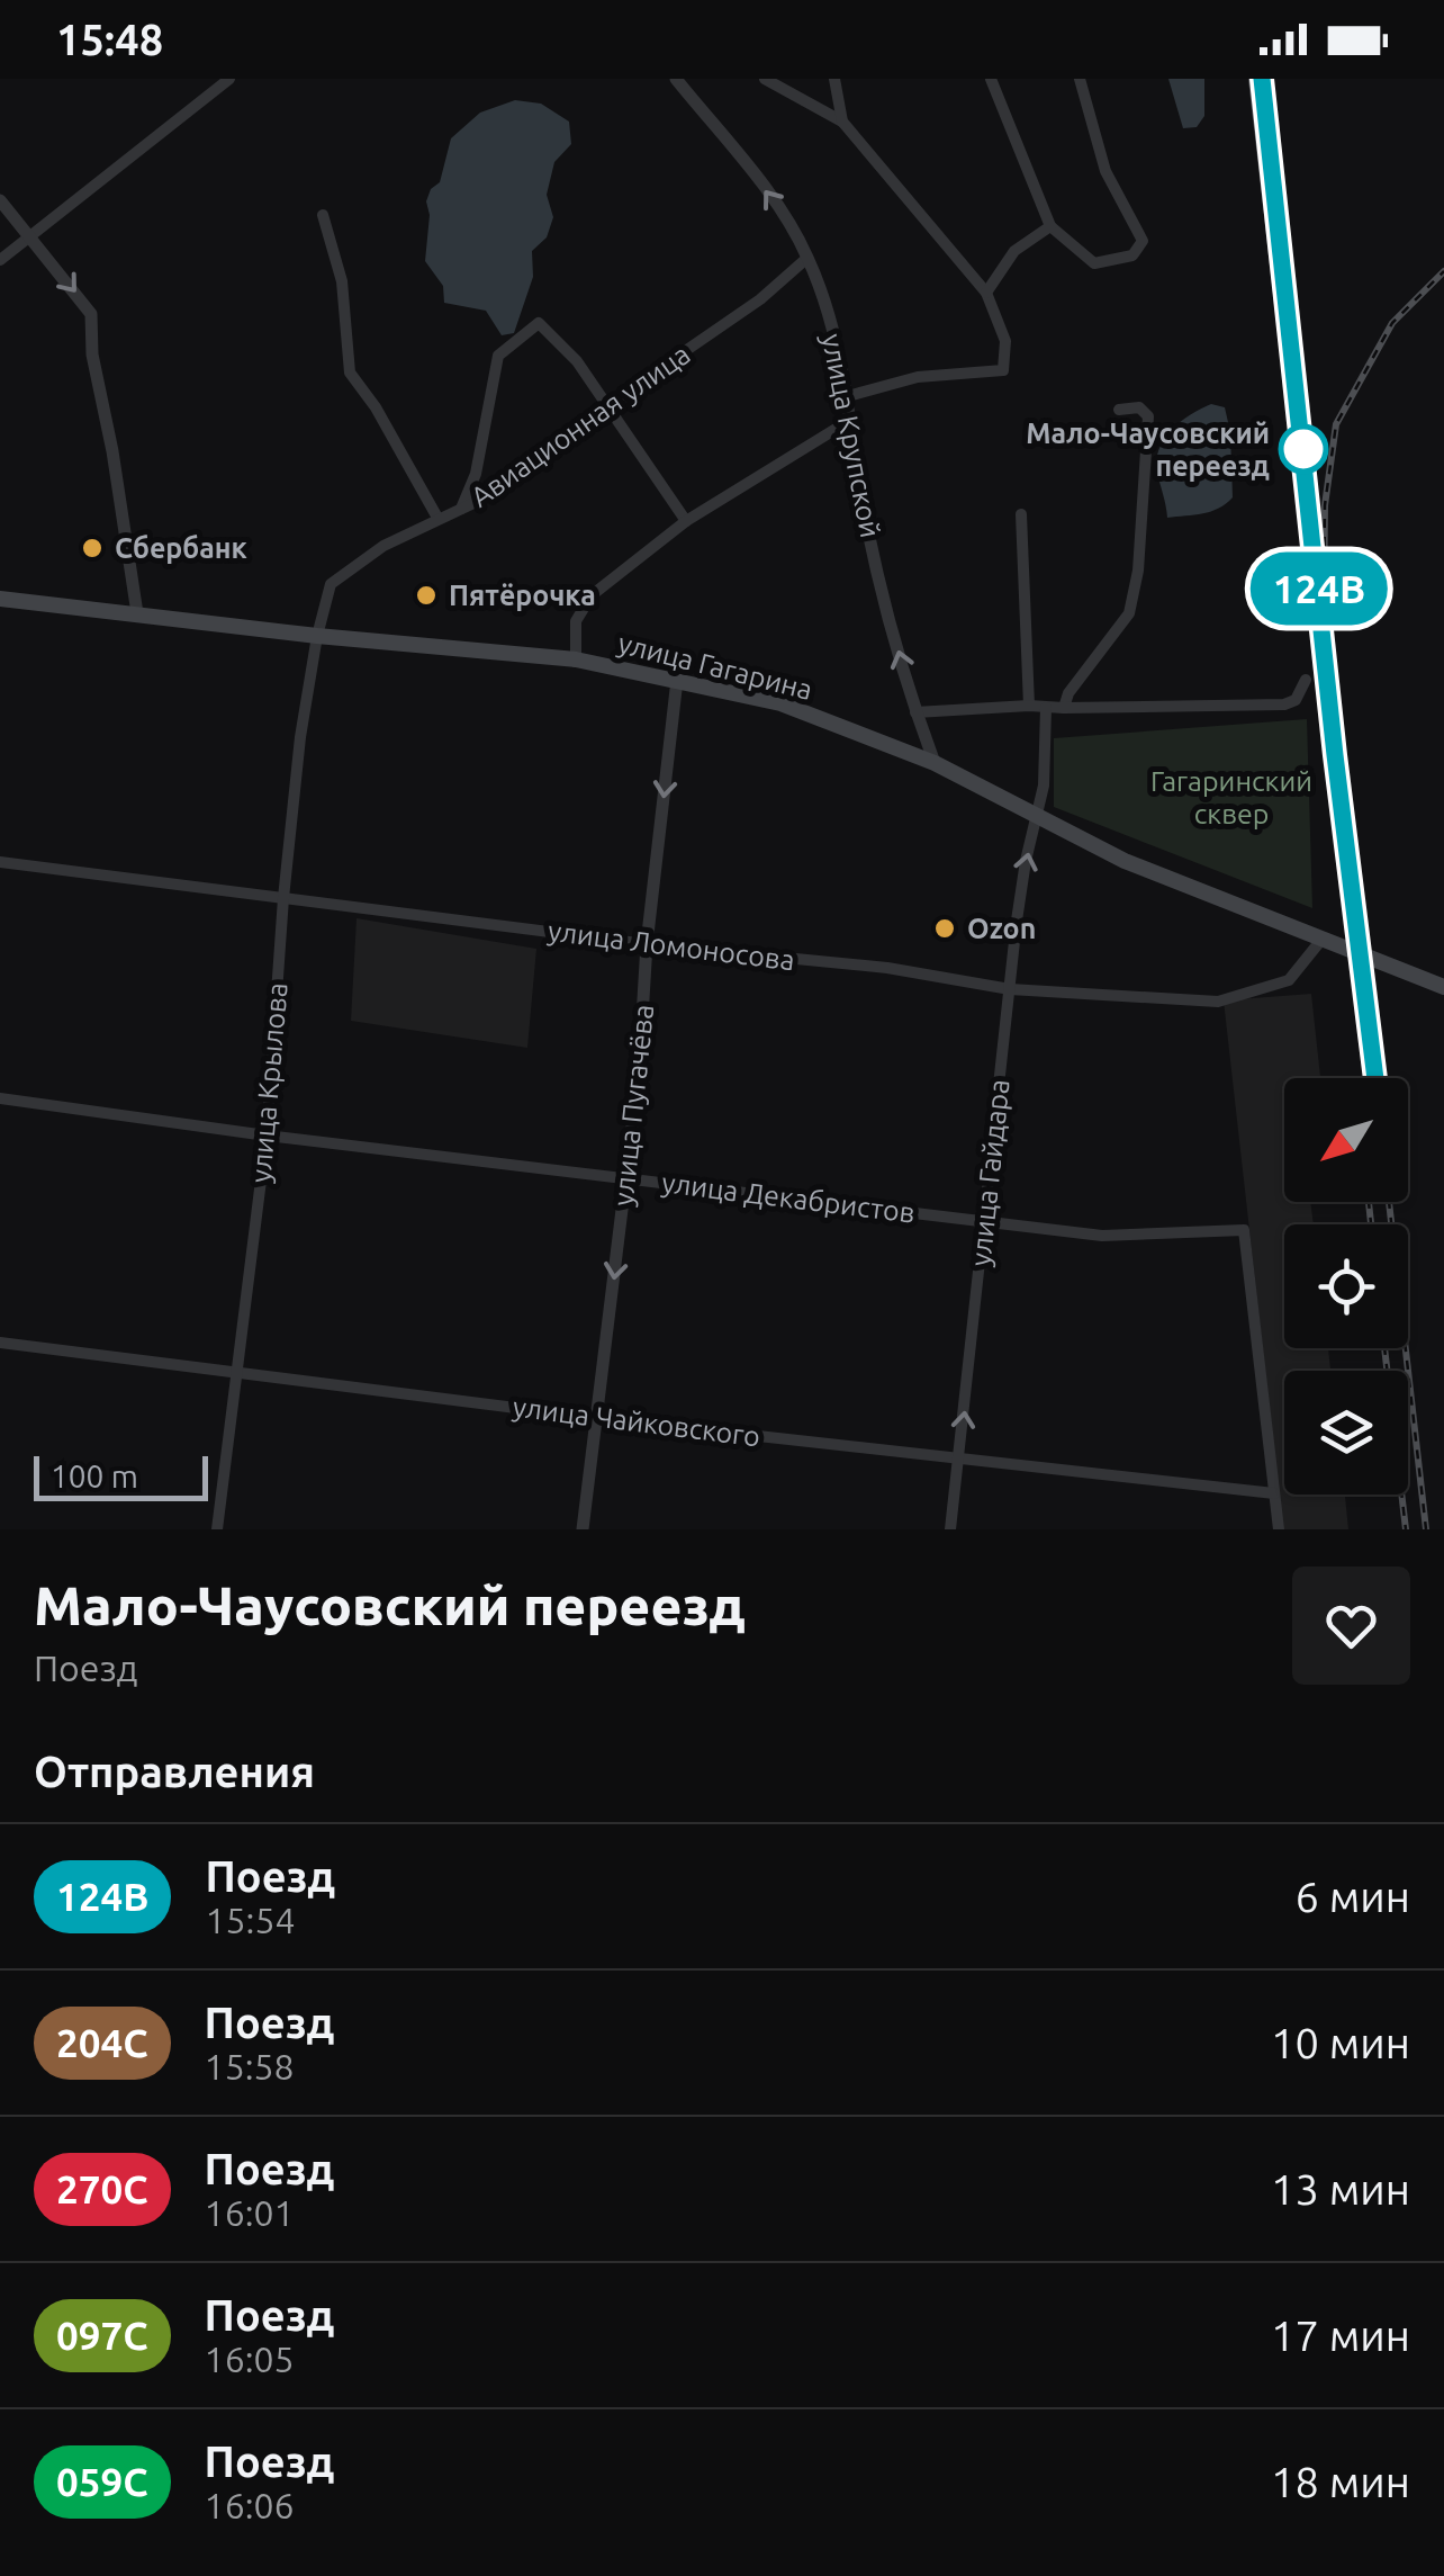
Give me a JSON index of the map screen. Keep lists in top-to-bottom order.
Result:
{
  "streets": {
    "main road": ["улица Гагарина"],
    "street": [
      "Авиационная улица",
      "улица Крупской",
      "улица Ломоносова",
      "улица Крылова",
      "улица Пугачёва",
      "улица Гайдара",
      "улица Декабристов",
      "улица Чайковского"
    ]
  },
  "crossings": [
    ["Авиационная улица", "улица Крупской"],
    ["Авиационная улица", "улица Гагарина"],
    ["Авиационная улица", "улица Крылова"],
    ["улица Крупской", "улица Гагарина"],
    ["улица Гагарина", "улица Ломоносова"],
    ["улица Гагарина", "улица Крылова"],
    ["улица Гагарина", "улица Пугачёва"],
    ["улица Гагарина", "улица Гайдара"],
    ["улица Ломоносова", "улица Крылова"],
    ["улица Ломоносова", "улица Пугачёва"],
    ["улица Ломоносова", "улица Гайдара"],
    ["улица Крылова", "улица Декабристов"],
    ["улица Крылова", "улица Чайковского"],
    ["улица Пугачёва", "улица Декабристов"],
    ["улица Пугачёва", "улица Чайковского"],
    ["улица Гайдара", "улица Декабристов"],
    ["улица Гайдара", "улица Чайковского"],
    ["улица Декабристов", "улица Чайковского"]
  ],
  "one_way": ["улица Крупской", "улица Пугачёва", "улица Гайдара"],
  "parks": ["Гагаринский сквер"],
  "places": [
    "Мало-Чаусовский переезд",
    "Сбербанк",
    "Пятёрочка",
    "Ozon"
  ],
  "scale_bar": "100 m",
  "north": "bottom left",
  "page": {
    "status": "15:48",
    "on_map": "124В",
    "scale": "100 m",
    "heading": [
      ["Мало-Чаусовский переезд", "Поезд"],
      "Отправления"
    ],
    "list": [
      {
        "mark": "124В",
        "name": "Поезд",
        "note": "15:54",
        "value": "6 мин"
      },
      {
        "mark": "204С",
        "name": "Поезд",
        "note": "15:58",
        "value": "10 мин"
      },
      {
        "mark": "270С",
        "name": "Поезд",
        "note": "16:01",
        "value": "13 мин"
      },
      {
        "mark": "097С",
        "name": "Поезд",
        "note": "16:05",
        "value": "17 мин"
      },
      {
        "mark": "059С",
        "name": "Поезд",
        "note": "16:06",
        "value": "18 мин"
      }
    ]
  }
}
